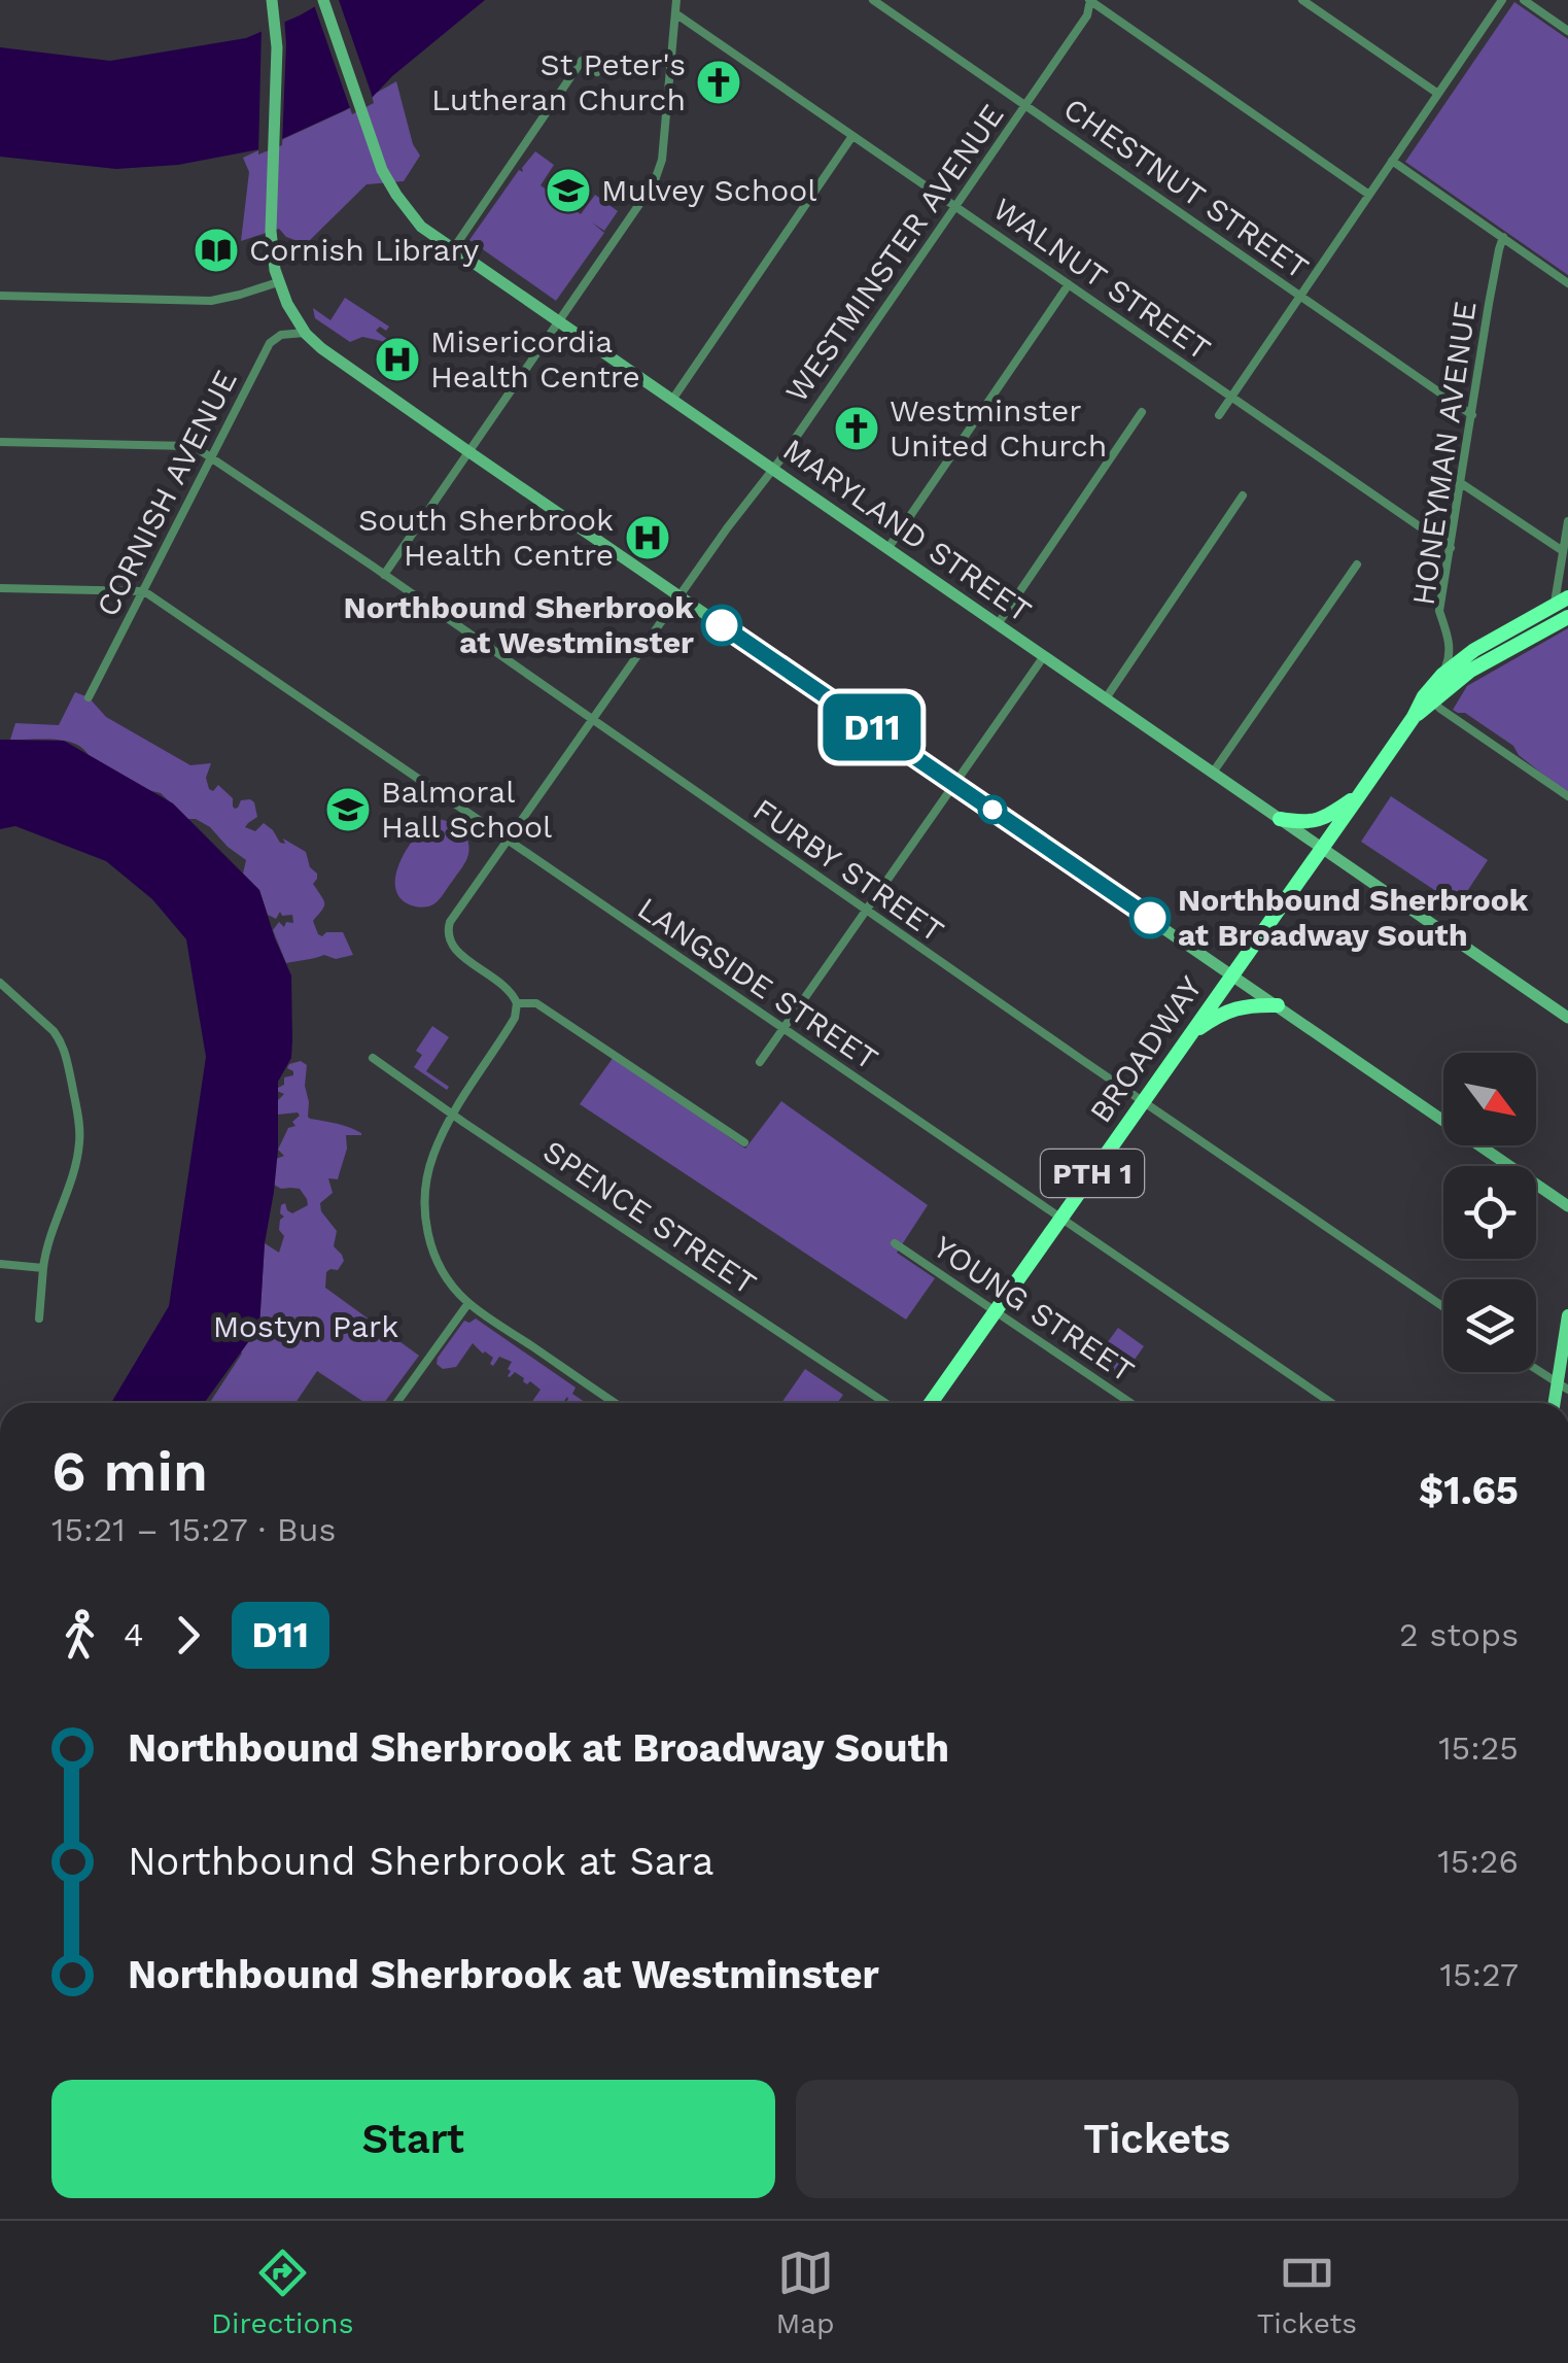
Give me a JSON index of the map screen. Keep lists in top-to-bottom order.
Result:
{
  "streets": {
    "highway": ["BROADWAY", "PTH 1"],
    "main road": ["MARYLAND STREET"],
    "street": [
      "CHESTNUT STREET",
      "WESTMINSTER AVENUE",
      "WALNUT STREET",
      "HONEYMAN AVENUE",
      "CORNISH AVENUE",
      "FURBY STREET",
      "LANGSIDE STREET",
      "SPENCE STREET",
      "YOUNG STREET"
    ]
  },
  "crossings": [
    ["CHESTNUT STREET", "WESTMINSTER AVENUE"],
    ["CHESTNUT STREET", "HONEYMAN AVENUE"],
    ["WESTMINSTER AVENUE", "WALNUT STREET"],
    ["WESTMINSTER AVENUE", "MARYLAND STREET"],
    ["WESTMINSTER AVENUE", "FURBY STREET"],
    ["WESTMINSTER AVENUE", "LANGSIDE STREET"],
    ["WALNUT STREET", "HONEYMAN AVENUE"],
    ["HONEYMAN AVENUE", "BROADWAY"],
    ["CORNISH AVENUE", "FURBY STREET"],
    ["CORNISH AVENUE", "LANGSIDE STREET"],
    ["MARYLAND STREET", "BROADWAY"],
    ["FURBY STREET", "BROADWAY"],
    ["LANGSIDE STREET", "BROADWAY"],
    ["BROADWAY", "YOUNG STREET"]
  ],
  "parks": ["Mostyn Park"],
  "places": {
    "church": ["St Peter's Lutheran Church", "Westminster United Church"],
    "school or university": ["Mulvey School", "Balmoral Hall School"],
    "library": ["Cornish Library"],
    "hospital": ["Misericordia Health Centre", "South Sherbrook Health Centre"],
    "other": ["Northbound Sherbrook at Westminster", "Northbound Sherbrook at Broadway South"]
  },
  "lines": ["bus line D11"],
  "north": "bottom right",
  "page": {
    "on_map": "D11",
    "heading": ["6 min", "15:21 – 15:27 · Bus", "$1.65"],
    "legs": ["4", "D11", "2 stops"],
    "list": [
      {
        "name": "Northbound Sherbrook at Broadway South",
        "value": "15:25"
      },
      {
        "name": "Northbound Sherbrook at Sara",
        "value": "15:26"
      },
      {
        "name": "Northbound Sherbrook at Westminster",
        "value": "15:27"
      }
    ],
    "buttons": ["Start", "Tickets"],
    "tabs": ["Directions", "Map", "Tickets"]
  }
}
